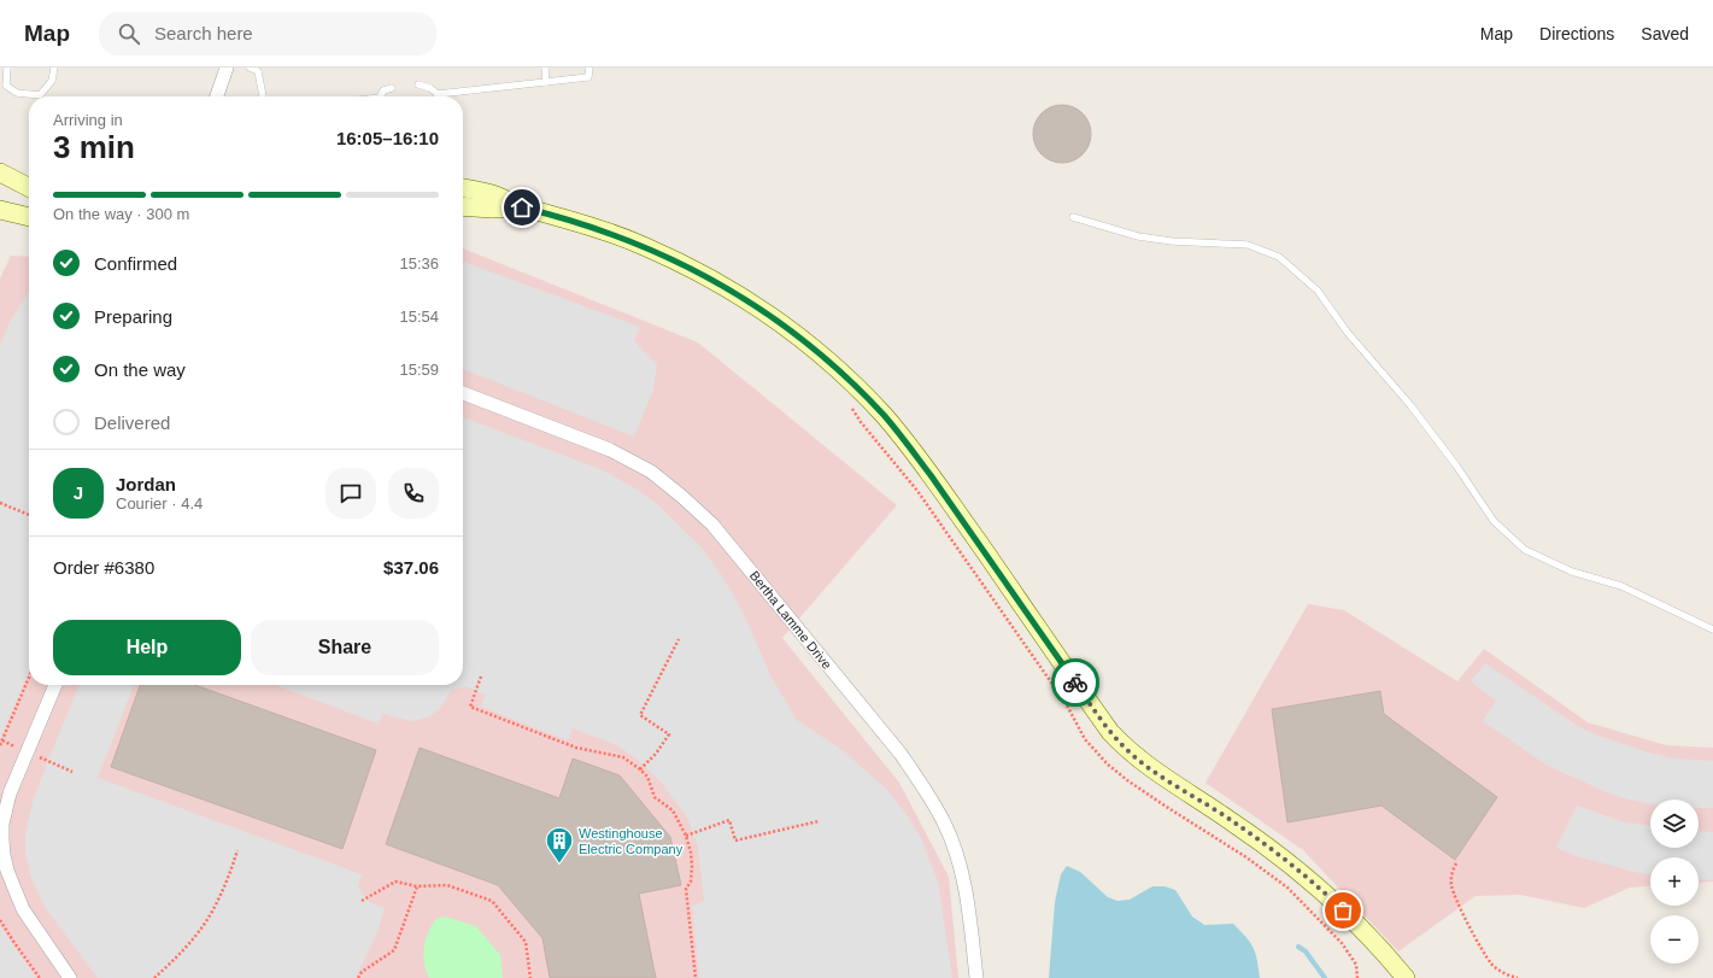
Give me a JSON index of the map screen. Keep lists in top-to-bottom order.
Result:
{
  "streets": {
    "street": ["Bertha Lamme Drive"]
  },
  "places": {
    "building": ["Westinghouse Electric Company"]
  },
  "page": {
    "header": "Map",
    "search": "Search here",
    "nav": ["Map", "Directions", "Saved"],
    "heading": ["3 min", "Arriving in", "16:05–16:10"],
    "panel": [
      "Jordan",
      "Courier · 4.4",
      "Order #6380",
      "$37.06"
    ],
    "bar": "On the way · 300 m",
    "list": [
      ["Confirmed", "15:36"],
      ["Preparing", "15:54"],
      ["On the way", "15:59"],
      "Delivered"
    ],
    "round": "J",
    "buttons": ["Help", "Share"],
    "map_buttons": ["+", "−"]
  }
}
